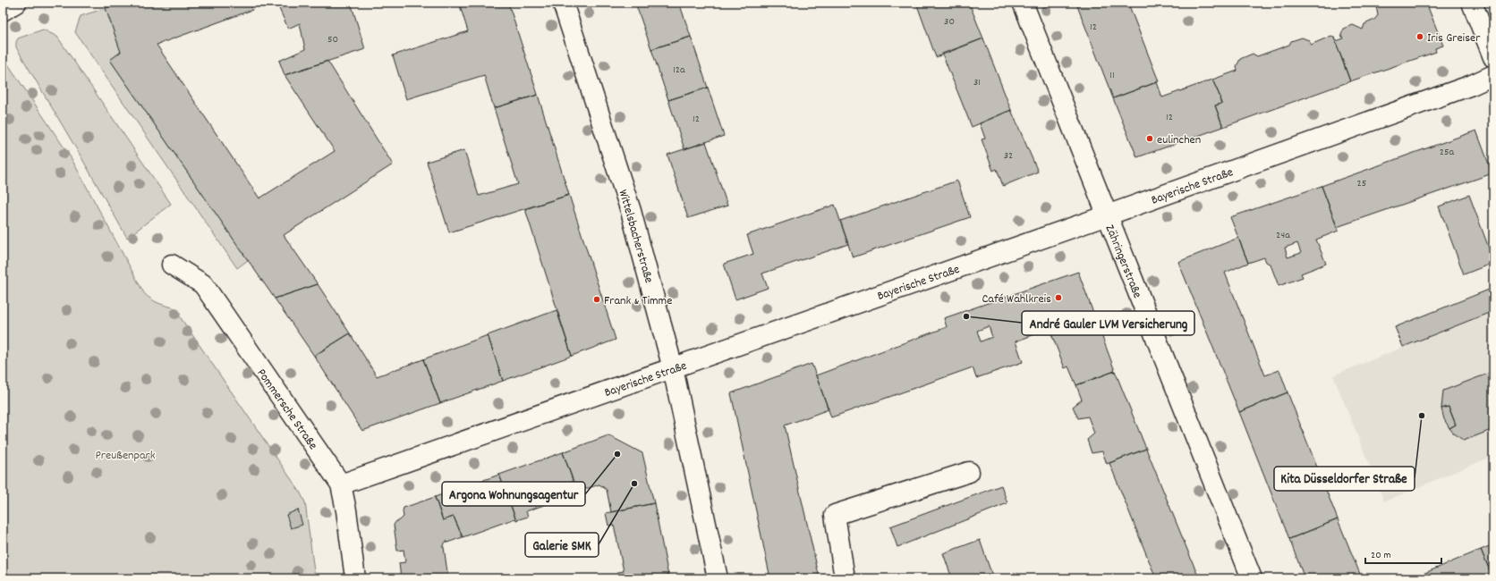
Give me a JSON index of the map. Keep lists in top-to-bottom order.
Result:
{
  "streets": {
    "street": [
      "Bayerische Straße",
      "Wittelsbacherstraße",
      "Zähringerstraße",
      "Pommersche Straße"
    ]
  },
  "crossings": [
    ["Bayerische Straße", "Wittelsbacherstraße"],
    ["Bayerische Straße", "Zähringerstraße"],
    ["Bayerische Straße", "Pommersche Straße"]
  ],
  "parks": ["Preußenpark"],
  "places": [
    "Iris Greiser",
    "eulinchen",
    "Café Wahlkreis",
    "Frank & Timme",
    "André Gauler LVM Versicherung",
    "Kita Düsseldorfer Straße",
    "Argona Wohnungsagentur",
    "Galerie SMK"
  ],
  "house_numbers": [
    "30",
    "12",
    "50",
    "12a",
    "11",
    "31",
    "12",
    "12",
    "25a",
    "32",
    "25",
    "24a"
  ],
  "scale_bar": "20 m"
}
